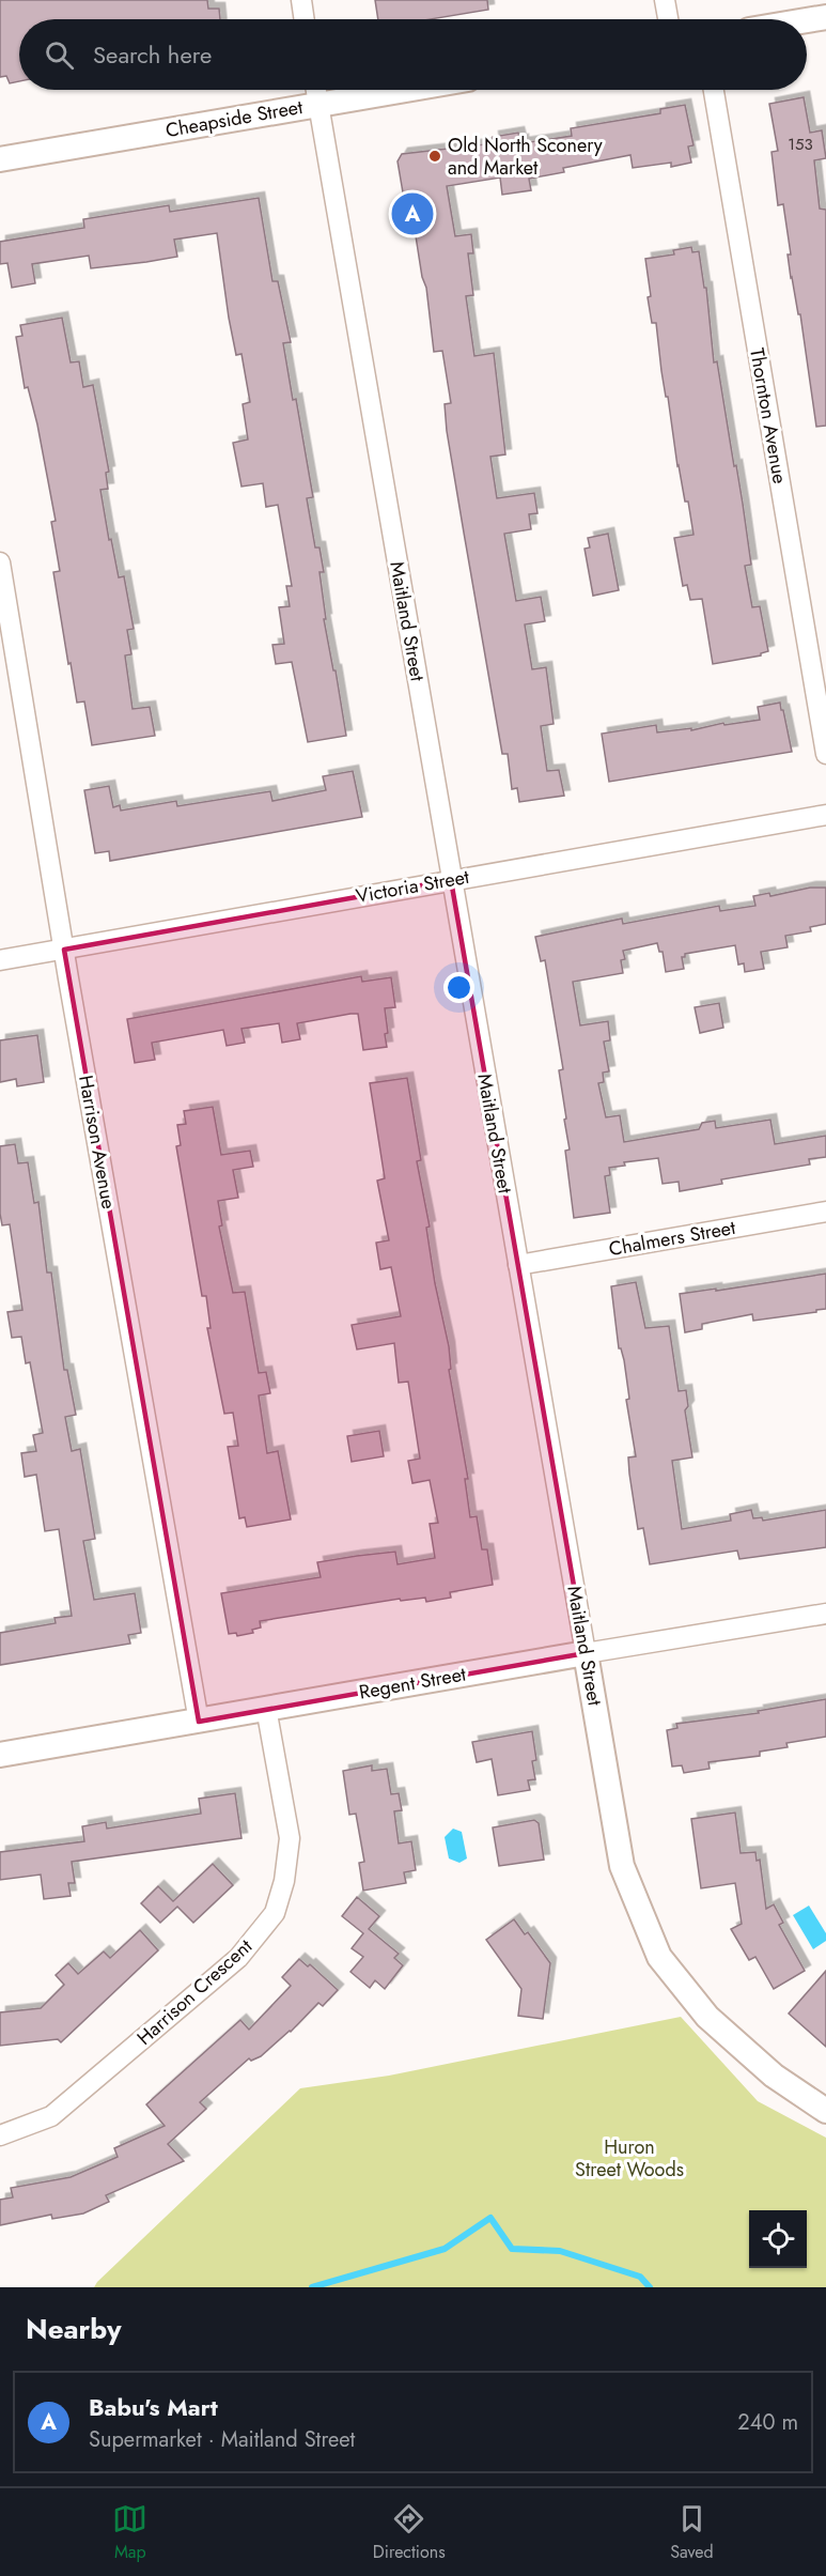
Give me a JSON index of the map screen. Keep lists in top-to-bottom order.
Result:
{
  "streets": {
    "street": [
      "Cheapside Street",
      "Thornton Avenue",
      "Maitland Street",
      "Victoria Street",
      "Harrison Avenue",
      "Chalmers Street",
      "Regent Street",
      "Harrison Crescent"
    ]
  },
  "crossings": [
    ["Cheapside Street", "Maitland Street"],
    ["Maitland Street", "Victoria Street"],
    ["Maitland Street", "Chalmers Street"],
    ["Maitland Street", "Regent Street"],
    ["Victoria Street", "Harrison Avenue"],
    ["Harrison Avenue", "Regent Street"],
    ["Regent Street", "Harrison Crescent"]
  ],
  "parks": ["Huron Street Woods"],
  "places": ["Old North Sconery and Market"],
  "house_numbers": ["153"],
  "page": {
    "search": "Search here",
    "pins": "A",
    "heading": "Nearby",
    "list": [
      {
        "mark": "A",
        "name": "Babu's Mart",
        "note": "Supermarket · Maitland Street",
        "value": "240 m"
      }
    ],
    "nav": ["Map", "Directions", "Saved"]
  }
}
